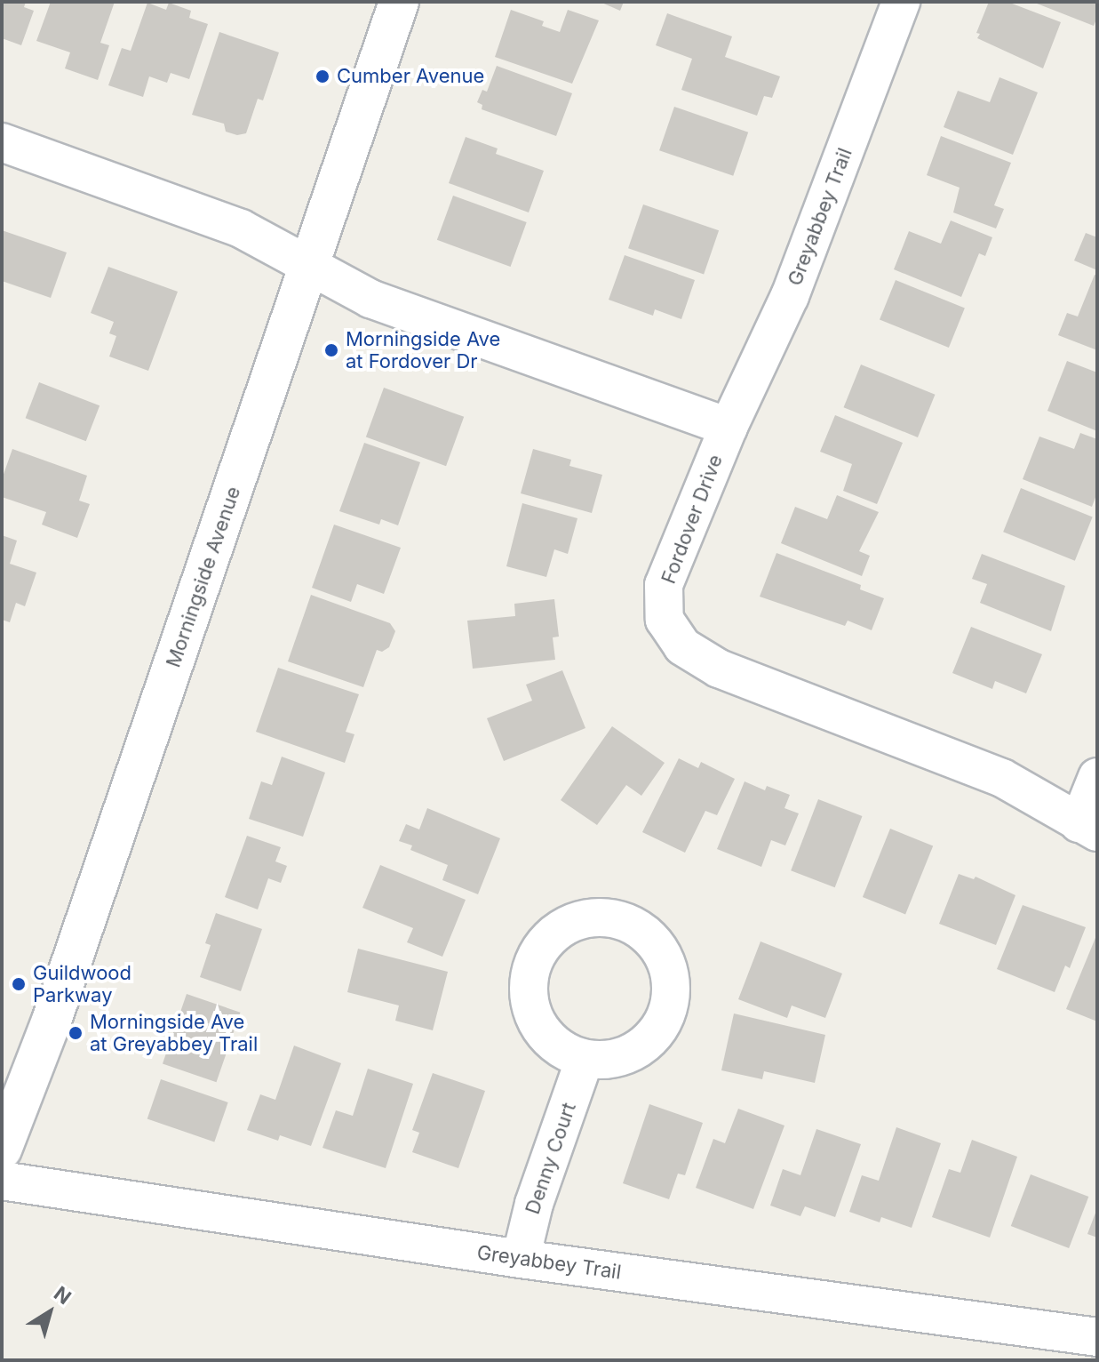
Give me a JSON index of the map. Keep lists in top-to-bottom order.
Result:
{
  "streets": {
    "main road": ["Morningside Avenue"],
    "street": ["Greyabbey Trail", "Fordover Drive", "Denny Court"]
  },
  "crossings": [
    ["Greyabbey Trail", "Fordover Drive"],
    ["Greyabbey Trail", "Denny Court"]
  ],
  "places": [
    "Cumber Avenue",
    "Morningside Ave at Fordover Dr",
    "Guildwood Parkway",
    "Morningside Ave at Greyabbey Trail"
  ],
  "north": "top right"
}
